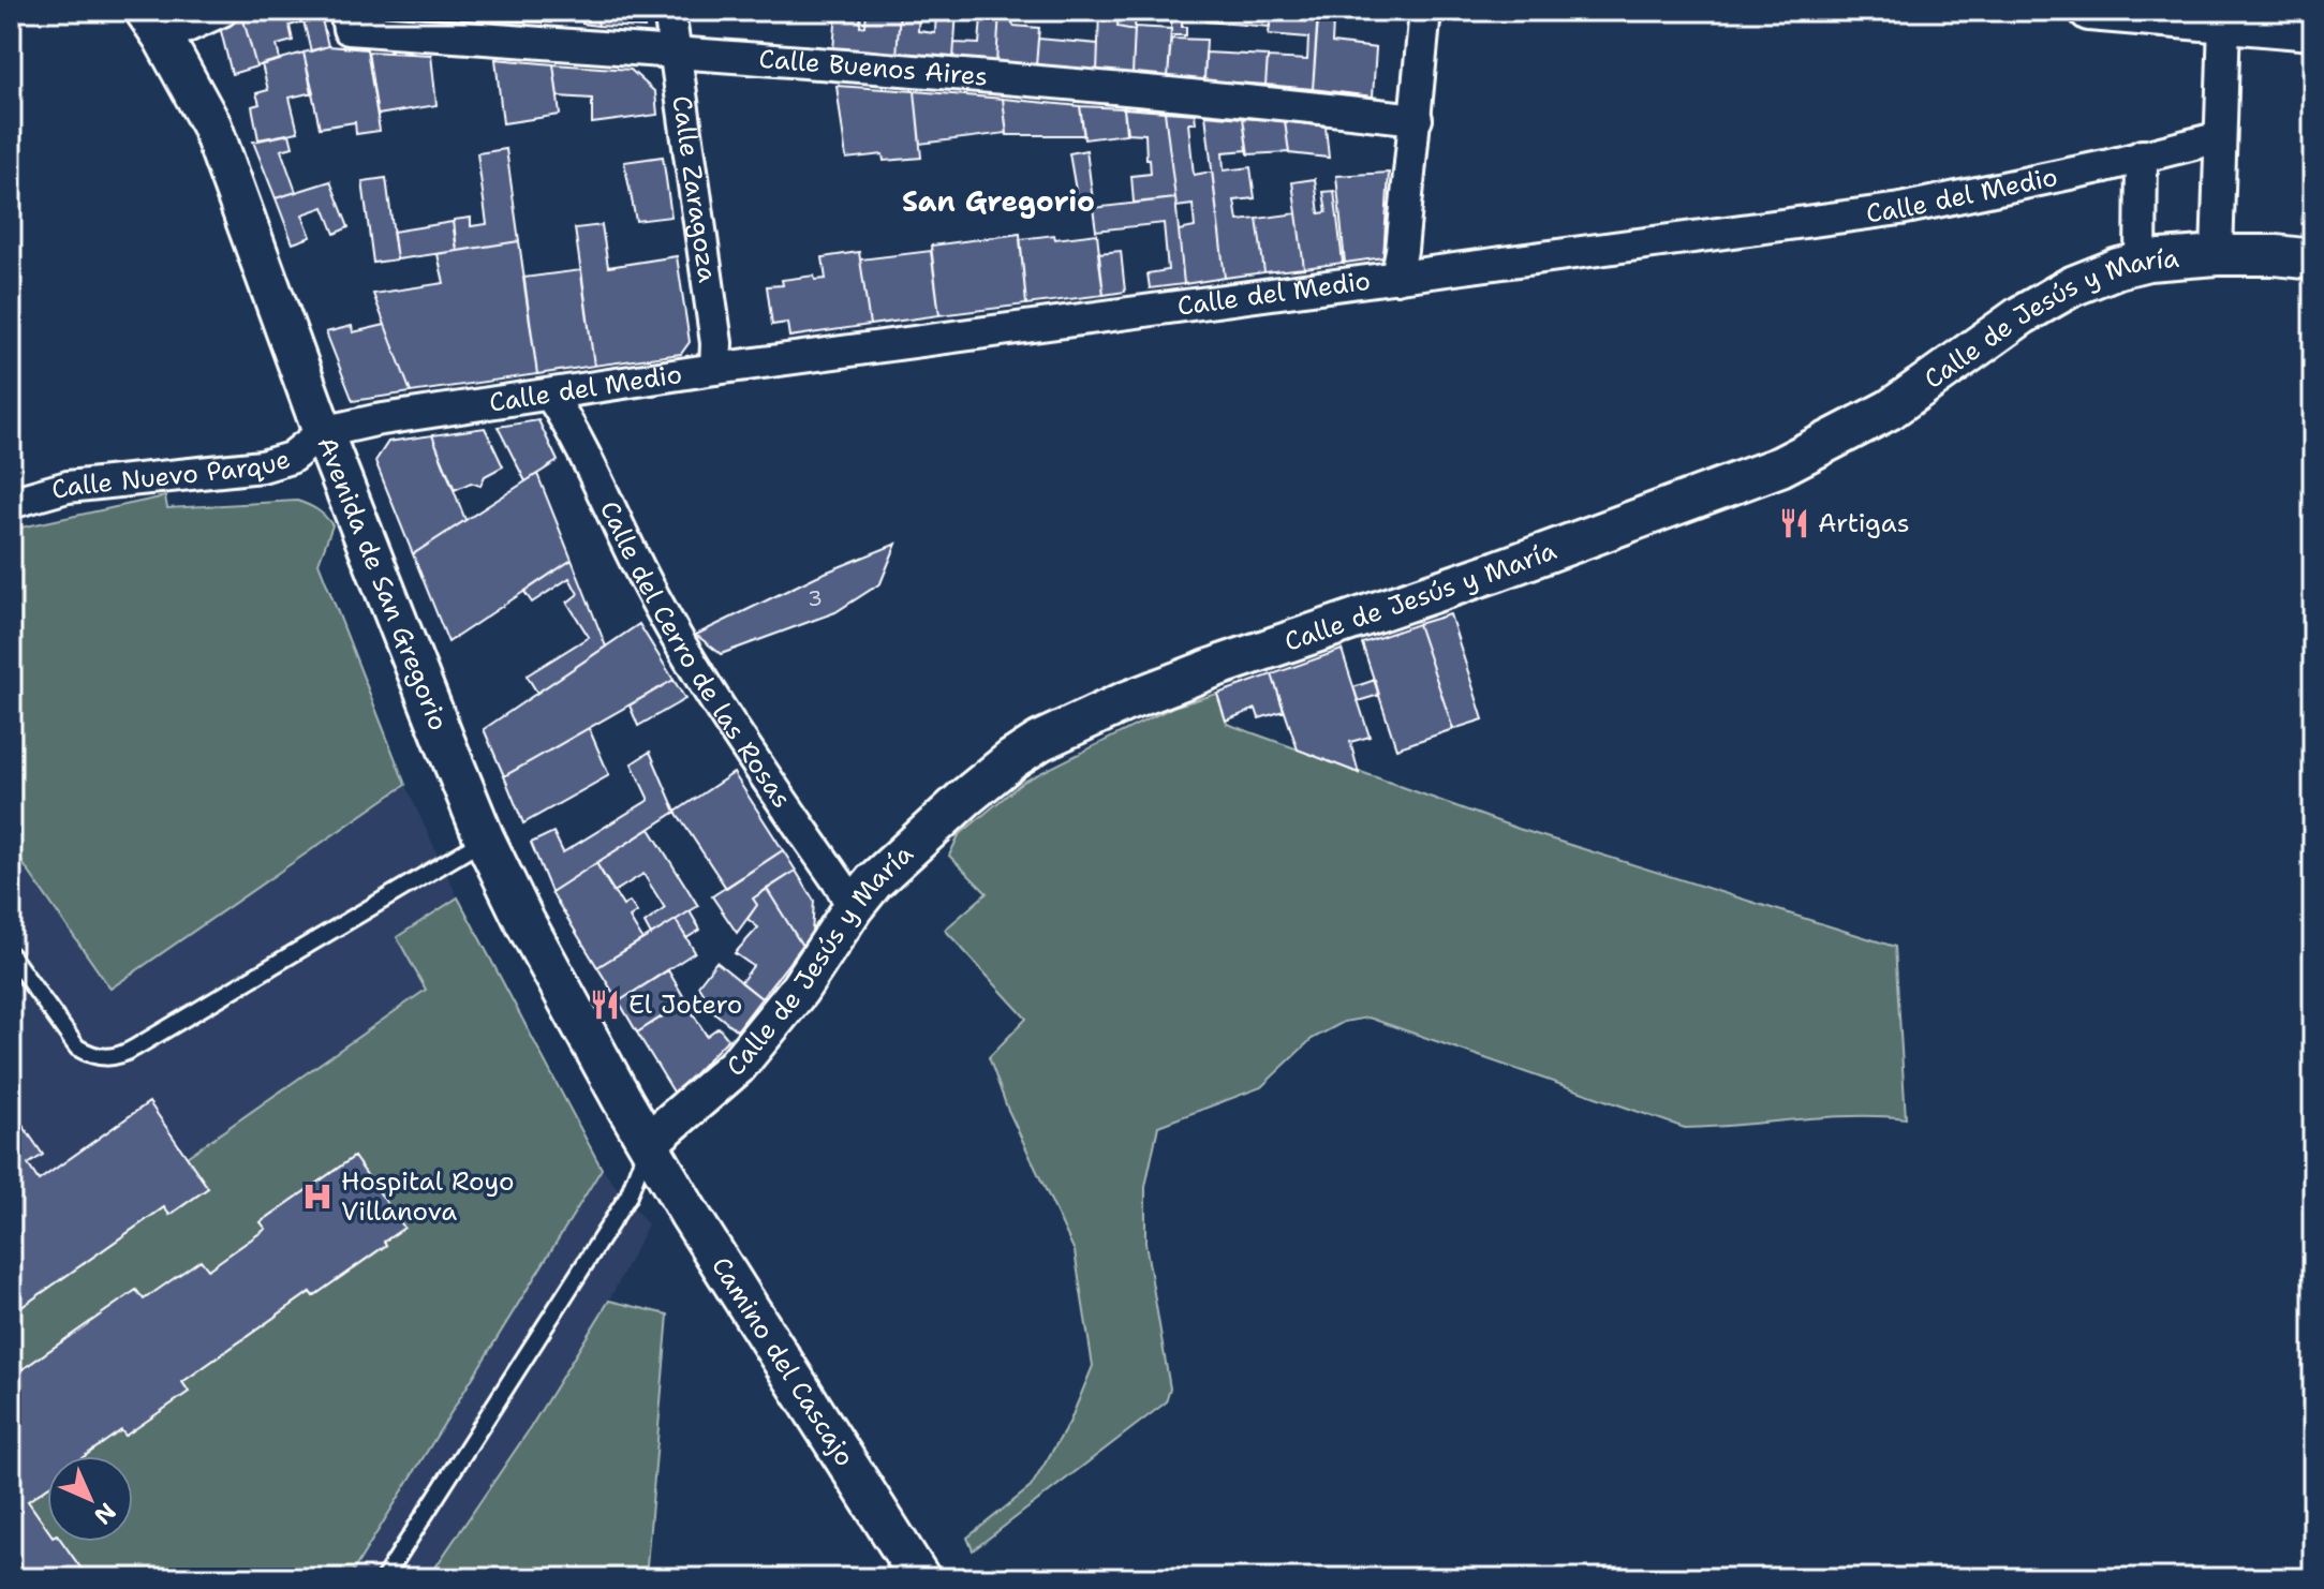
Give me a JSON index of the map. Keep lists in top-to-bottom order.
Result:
{
  "streets": {
    "street": [
      "Calle Buenos Aires",
      "Calle Zaragoza",
      "Calle del Medio",
      "Calle de Jesús y María",
      "Calle Nuevo Parque",
      "Avenida de San Gregorio",
      "Calle del Cerro de las Rosas",
      "Camino del Cascajo"
    ]
  },
  "crossings": [
    ["Calle Buenos Aires", "Calle Zaragoza"],
    ["Calle Zaragoza", "Calle del Medio"],
    ["Calle del Medio", "Calle Nuevo Parque"],
    ["Calle del Medio", "Avenida de San Gregorio"],
    ["Calle del Medio", "Calle del Cerro de las Rosas"],
    ["Calle de Jesús y María", "Avenida de San Gregorio"],
    ["Calle de Jesús y María", "Calle del Cerro de las Rosas"],
    ["Calle de Jesús y María", "Camino del Cascajo"],
    ["Calle Nuevo Parque", "Avenida de San Gregorio"],
    ["Avenida de San Gregorio", "Camino del Cascajo"]
  ],
  "districts": ["San Gregorio"],
  "places": {
    "restaurant": ["Artigas", "El Jotero"],
    "hospital": ["Hospital Royo Villanova"]
  },
  "house_numbers": ["3"],
  "north": "bottom right"
}
